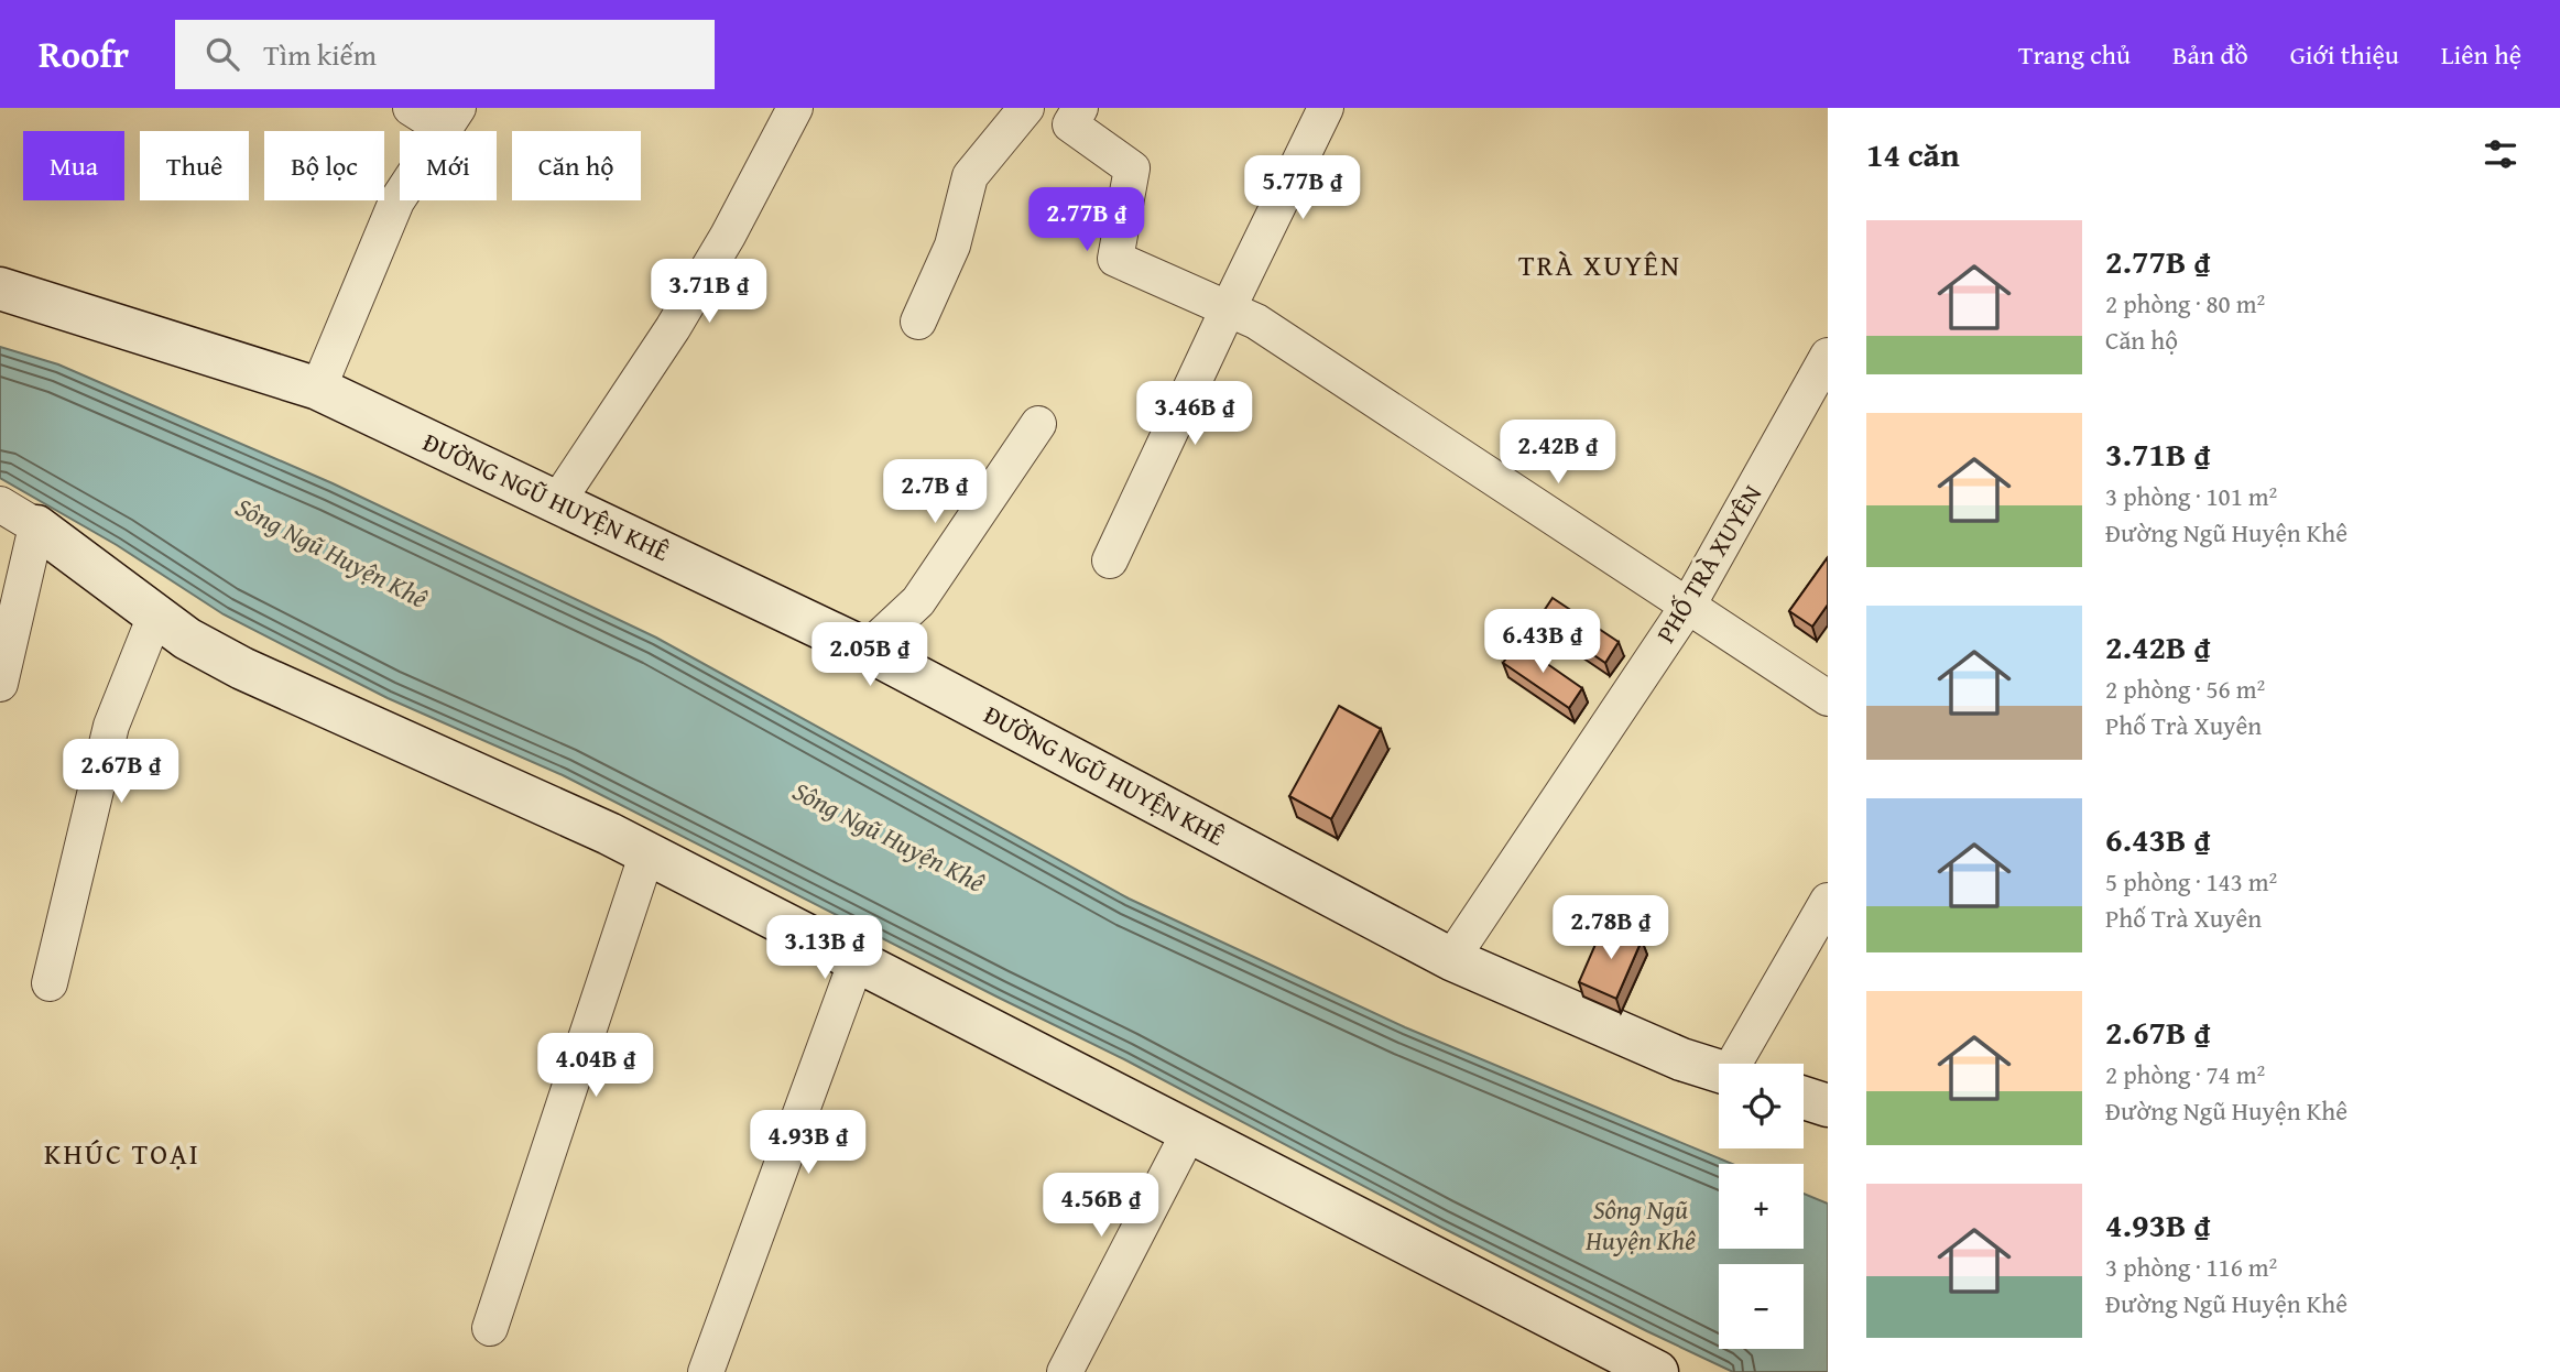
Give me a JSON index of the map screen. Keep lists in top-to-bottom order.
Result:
{
  "streets": {
    "street": ["ĐƯỜNG NGŨ HUYỆN KHÊ", "PHỐ TRÀ XUYÊN"]
  },
  "crossings": [
    ["ĐƯỜNG NGŨ HUYỆN KHÊ", "PHỐ TRÀ XUYÊN"]
  ],
  "districts": ["TRÀ XUYÊN", "KHÚC TOẠI"],
  "water": ["Sông Ngũ Huyện Khê"],
  "page": {
    "header": "Roofr",
    "search": "Tìm kiếm",
    "nav": [
      "Trang chủ",
      "Bản đồ",
      "Giới thiệu",
      "Liên hệ"
    ],
    "heading": "14 căn",
    "chip": [
      "Mua",
      "Thuê",
      "Bộ lọc",
      "Mới",
      "Căn hộ"
    ],
    "price": [
      "5.77B ₫",
      "2.77B ₫",
      "3.71B ₫",
      "3.46B ₫",
      "2.42B ₫",
      "2.7B ₫",
      "6.43B ₫",
      "2.05B ₫",
      "2.67B ₫",
      "2.78B ₫",
      "3.13B ₫",
      "4.04B ₫",
      "4.93B ₫",
      "4.56B ₫"
    ],
    "list": [
      {
        "name": "2.77B ₫",
        "note": "2 phòng · 80 m² · Căn hộ"
      },
      {
        "name": "3.71B ₫",
        "note": "3 phòng · 101 m² · Đường Ngũ Huyện Khê"
      },
      {
        "name": "2.42B ₫",
        "note": "2 phòng · 56 m² · Phố Trà Xuyên"
      },
      {
        "name": "6.43B ₫",
        "note": "5 phòng · 143 m² · Phố Trà Xuyên"
      },
      {
        "name": "2.67B ₫",
        "note": "2 phòng · 74 m² · Đường Ngũ Huyện Khê"
      },
      {
        "name": "4.93B ₫",
        "note": "3 phòng · 116 m² · Đường Ngũ Huyện Khê"
      }
    ],
    "map_buttons": ["+", "−"]
  }
}
